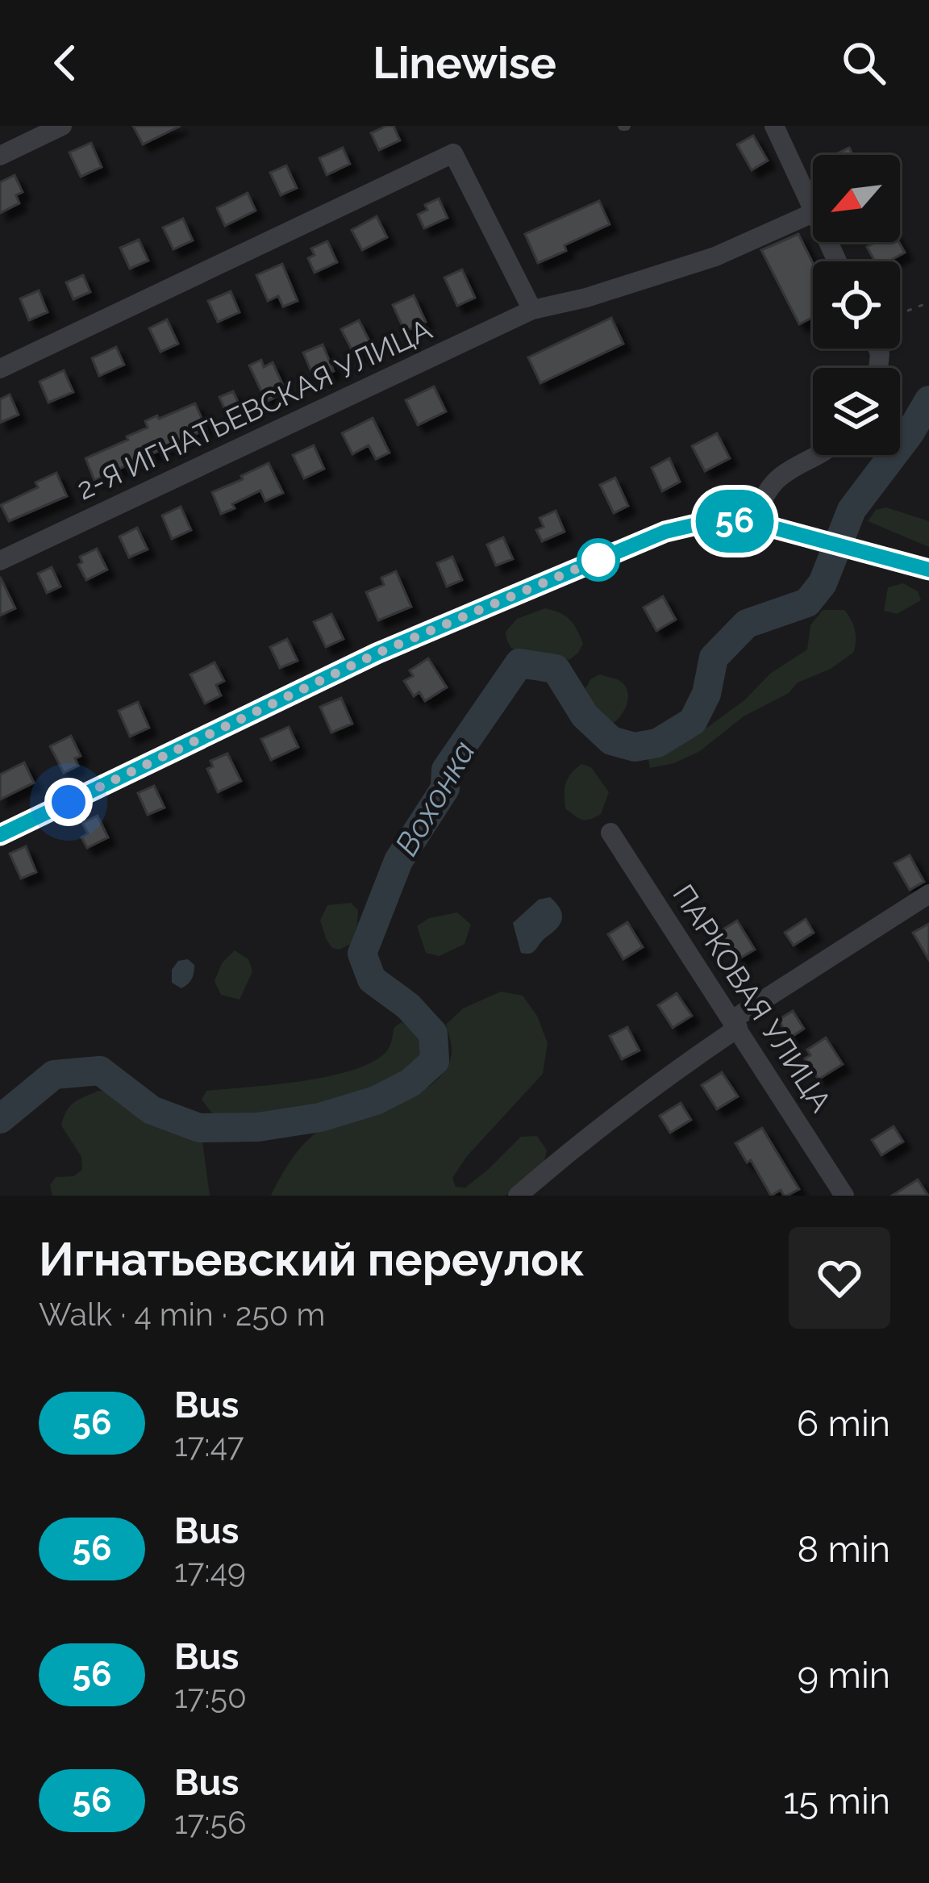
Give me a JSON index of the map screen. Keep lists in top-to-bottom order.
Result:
{
  "streets": {
    "street": ["2-Я ИГНАТЬЕВСКАЯ УЛИЦА", "ПАРКОВАЯ УЛИЦА"]
  },
  "water": ["Вохонка"],
  "lines": ["bus line 56"],
  "north": "bottom left",
  "page": {
    "header": "Linewise",
    "on_map": "56",
    "heading": ["Игнатьевский переулок", "Walk · 4 min · 250 m"],
    "list": [
      {
        "mark": "56",
        "name": "Bus",
        "note": "17:47",
        "value": "6 min"
      },
      {
        "mark": "56",
        "name": "Bus",
        "note": "17:49",
        "value": "8 min"
      },
      {
        "mark": "56",
        "name": "Bus",
        "note": "17:50",
        "value": "9 min"
      },
      {
        "mark": "56",
        "name": "Bus",
        "note": "17:56",
        "value": "15 min"
      }
    ]
  }
}
